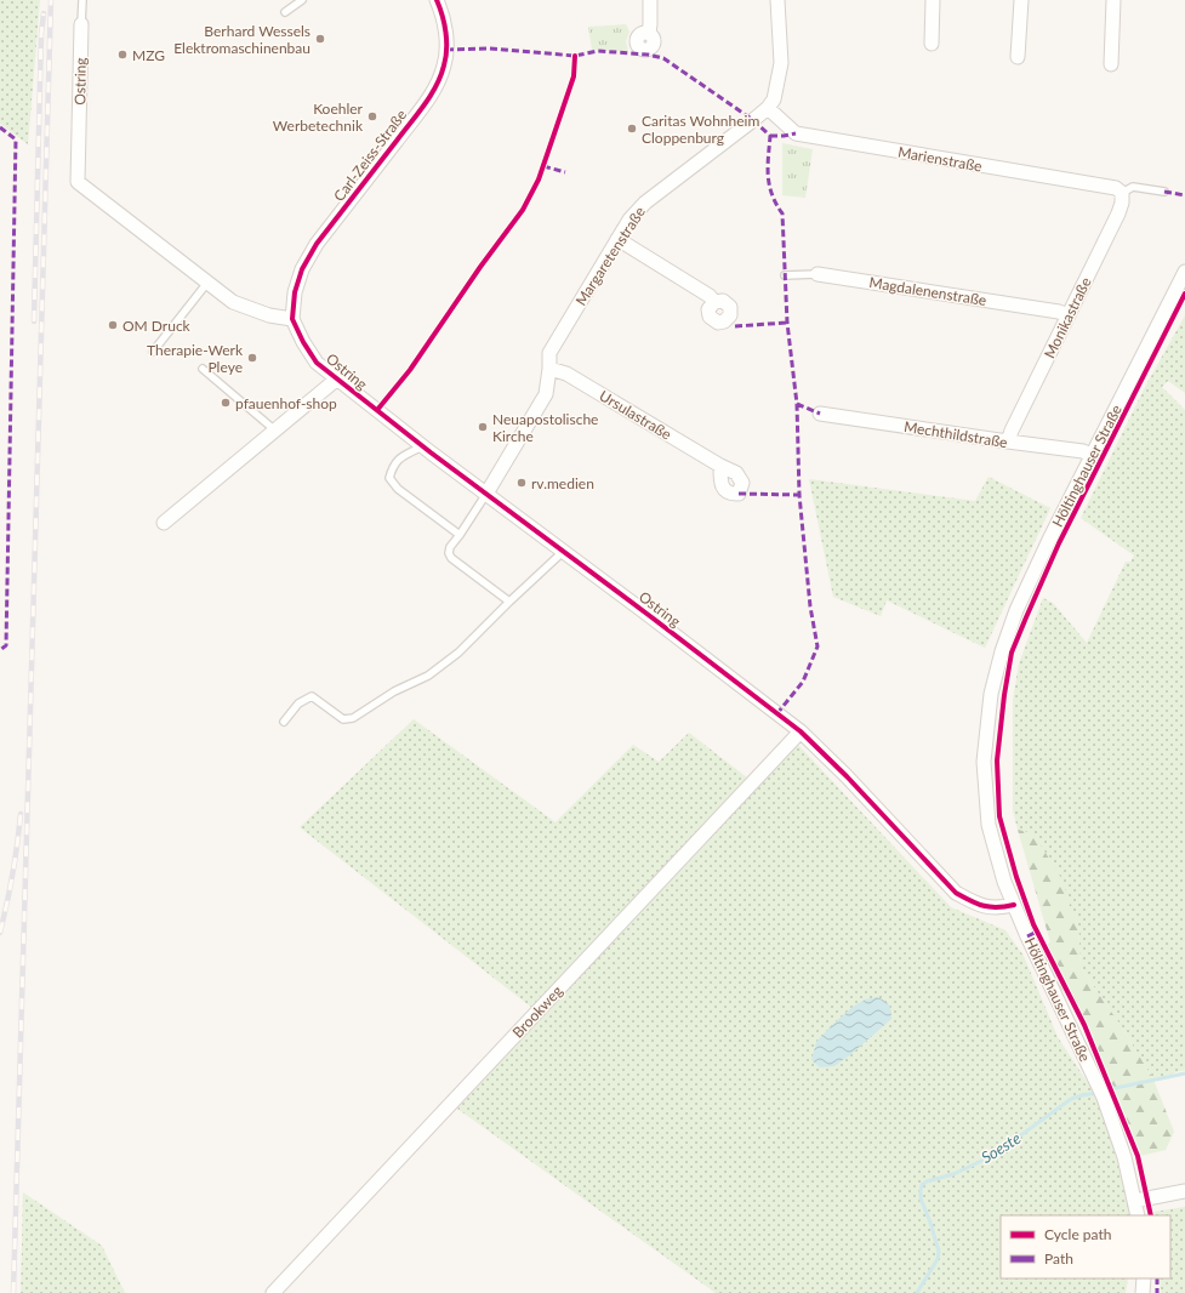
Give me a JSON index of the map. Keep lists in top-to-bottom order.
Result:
{
  "streets": {
    "street": [
      "Ostring",
      "Carl-Zeiss-Straße",
      "Marienstraße",
      "Margaretenstraße",
      "Magdalenenstraße",
      "Monikastraße",
      "Ursulastraße",
      "Mechthildstraße",
      "Höltinghauser Straße",
      "Brookweg"
    ]
  },
  "crossings": [
    ["Ostring", "Carl-Zeiss-Straße"],
    ["Ostring", "Margaretenstraße"],
    ["Ostring", "Höltinghauser Straße"],
    ["Ostring", "Brookweg"],
    ["Marienstraße", "Margaretenstraße"],
    ["Marienstraße", "Monikastraße"],
    ["Margaretenstraße", "Ursulastraße"],
    ["Magdalenenstraße", "Monikastraße"],
    ["Monikastraße", "Mechthildstraße"],
    ["Mechthildstraße", "Höltinghauser Straße"]
  ],
  "water": ["Soeste"],
  "places": [
    "Berhard Wessels Elektromaschinenbau",
    "MZG",
    "Koehler Werbetechnik",
    "Caritas Wohnheim Cloppenburg",
    "OM Druck",
    "Therapie-Werk Pleye",
    "pfauenhof-shop",
    "Neuapostolische Kirche",
    "rv.medien"
  ],
  "legend": ["Cycle path", "Path"]
}
